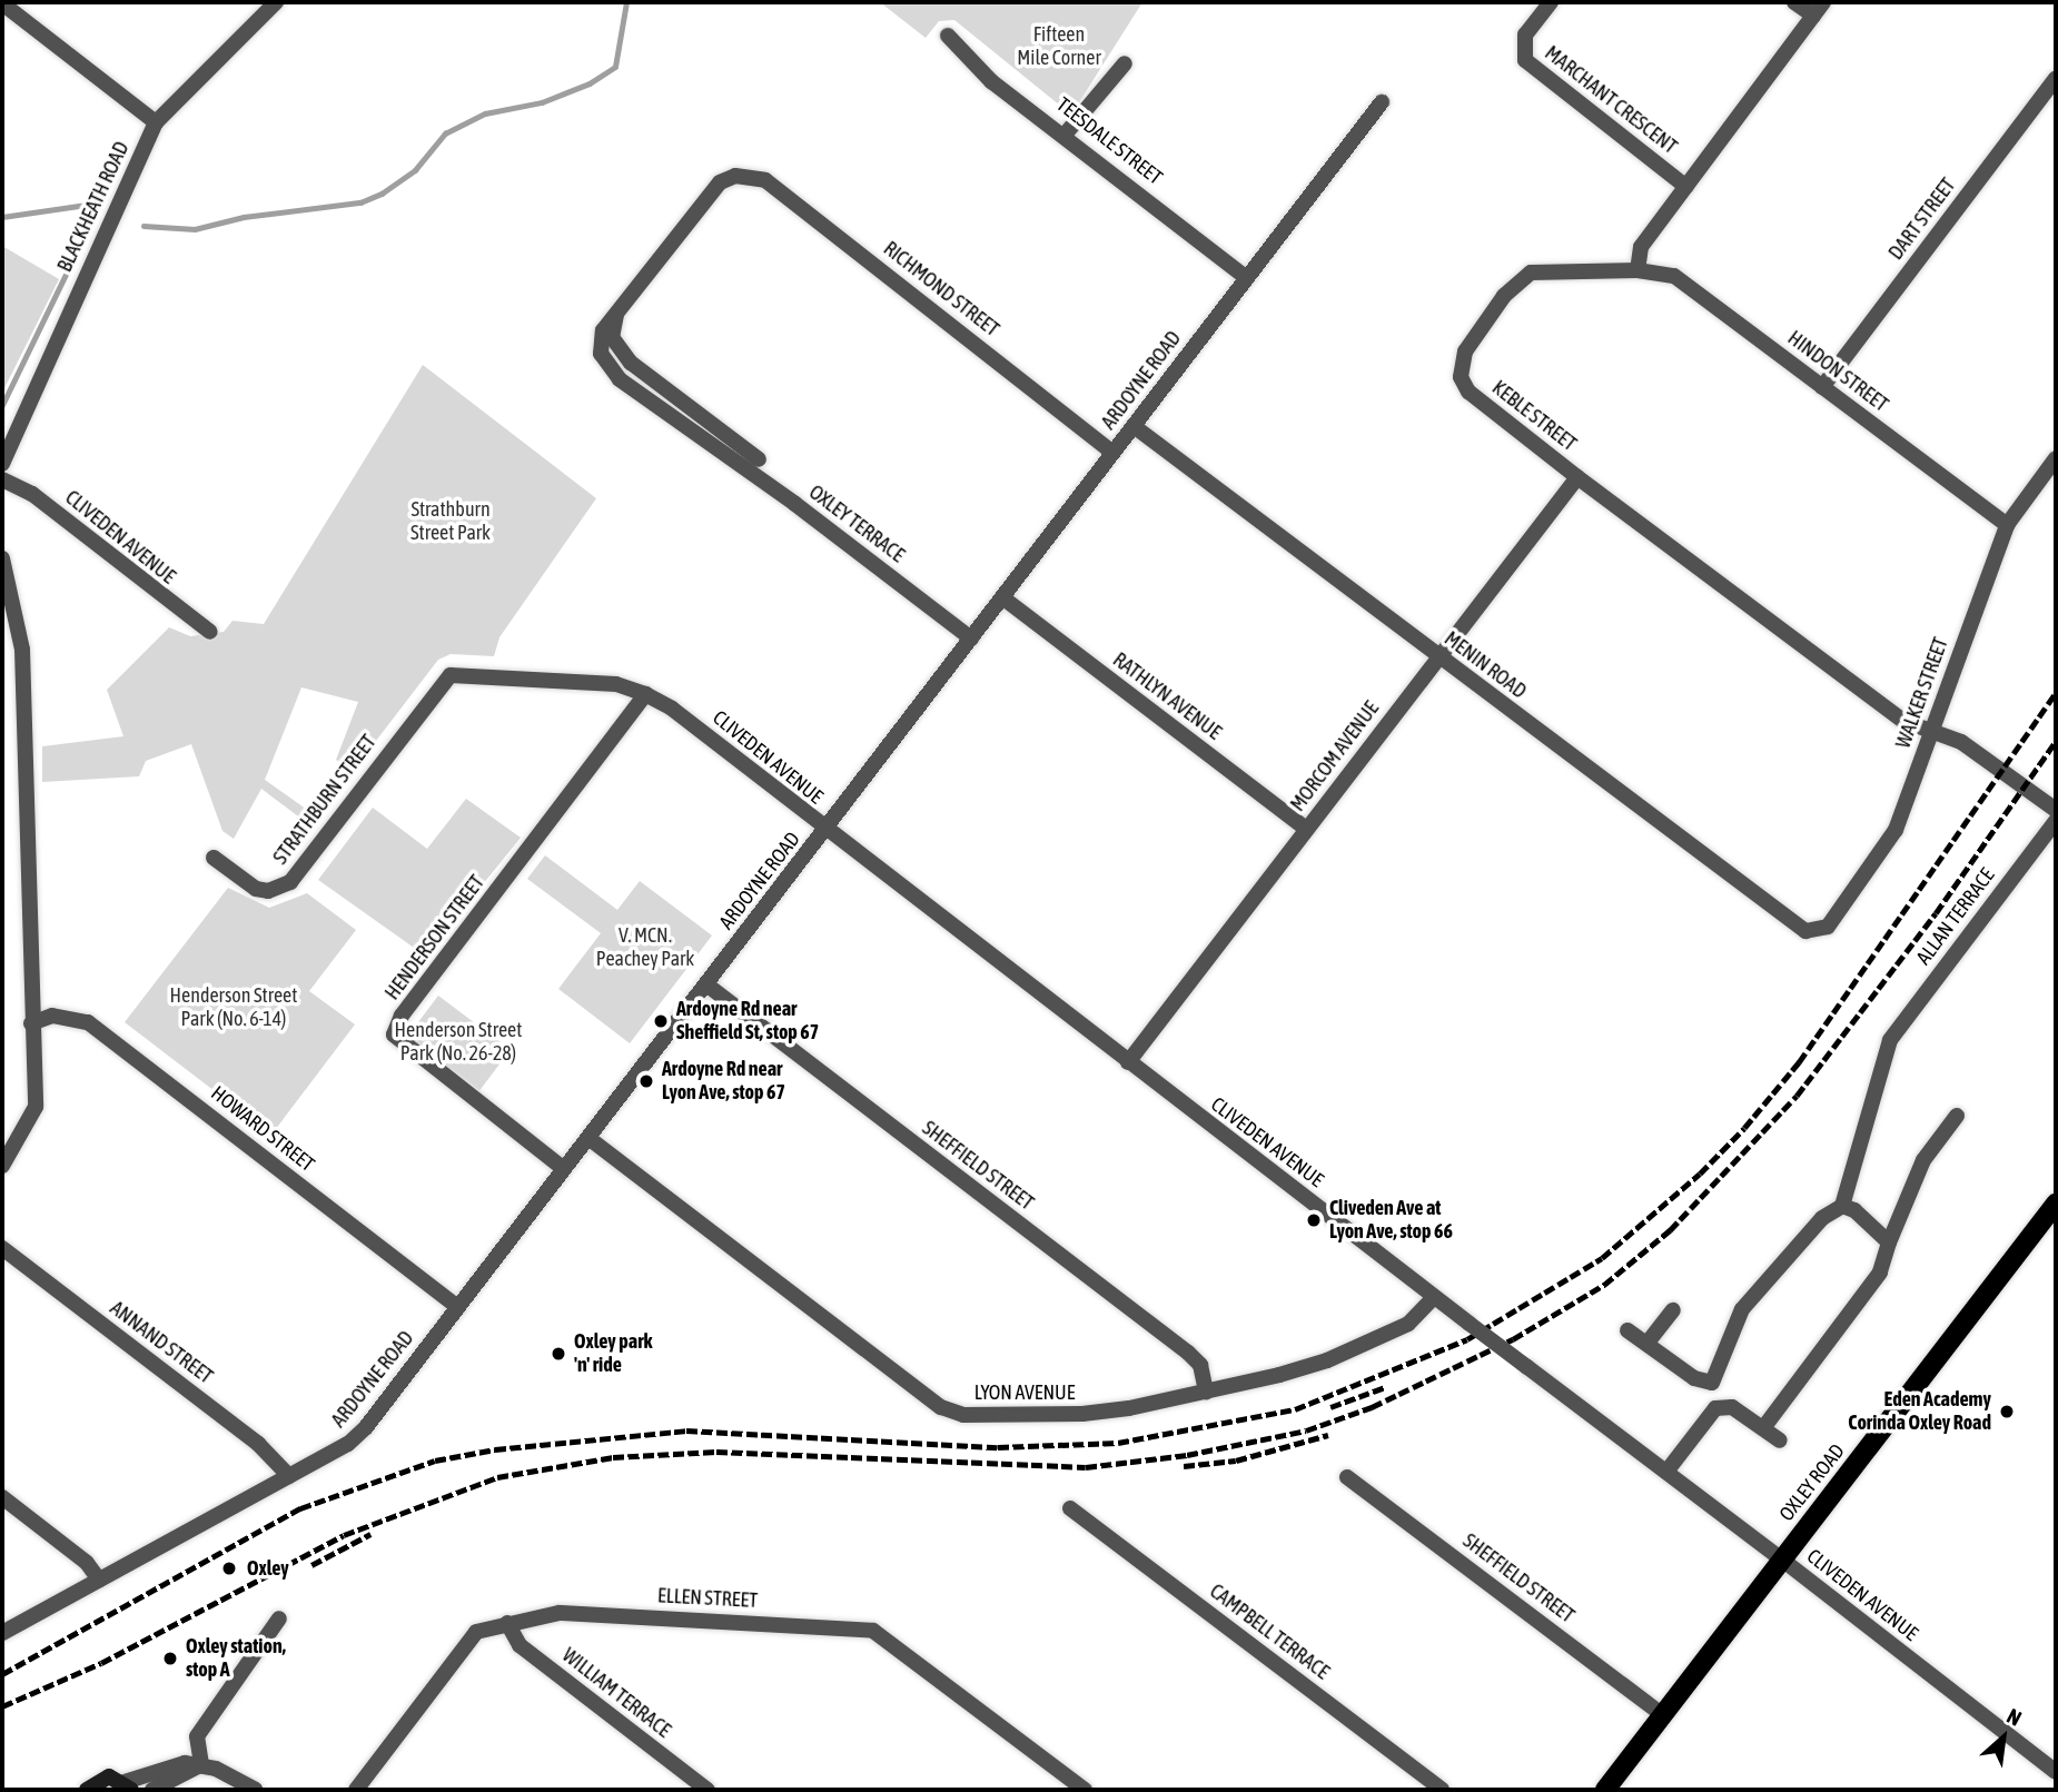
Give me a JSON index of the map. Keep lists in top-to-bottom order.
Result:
{
  "streets": {
    "main road": ["OXLEY ROAD"],
    "street": [
      "MARCHANT CRESCENT",
      "TEESDALE STREET",
      "BLACKHEATH ROAD",
      "DART STREET",
      "RICHMOND STREET",
      "HINDON STREET",
      "ARDOYNE ROAD",
      "KEBLE STREET",
      "OXLEY TERRACE",
      "CLIVEDEN AVENUE",
      "MENIN ROAD",
      "WALKER STREET",
      "RATHLYN AVENUE",
      "MORCOM AVENUE",
      "STRATHBURN STREET",
      "ALLAN TERRACE",
      "HENDERSON STREET",
      "HOWARD STREET",
      "SHEFFIELD STREET",
      "ANNAND STREET",
      "LYON AVENUE",
      "ELLEN STREET",
      "CAMPBELL TERRACE",
      "WILLIAM TERRACE"
    ]
  },
  "crossings": [
    ["TEESDALE STREET", "ARDOYNE ROAD"],
    ["DART STREET", "HINDON STREET"],
    ["RICHMOND STREET", "ARDOYNE ROAD"],
    ["RICHMOND STREET", "OXLEY TERRACE"],
    ["HINDON STREET", "KEBLE STREET"],
    ["HINDON STREET", "WALKER STREET"],
    ["ARDOYNE ROAD", "OXLEY TERRACE"],
    ["ARDOYNE ROAD", "CLIVEDEN AVENUE"],
    ["ARDOYNE ROAD", "MENIN ROAD"],
    ["ARDOYNE ROAD", "RATHLYN AVENUE"],
    ["ARDOYNE ROAD", "HENDERSON STREET"],
    ["ARDOYNE ROAD", "HOWARD STREET"],
    ["ARDOYNE ROAD", "SHEFFIELD STREET"],
    ["ARDOYNE ROAD", "ANNAND STREET"],
    ["ARDOYNE ROAD", "LYON AVENUE"],
    ["KEBLE STREET", "WALKER STREET"],
    ["KEBLE STREET", "MORCOM AVENUE"],
    ["CLIVEDEN AVENUE", "MORCOM AVENUE"],
    ["CLIVEDEN AVENUE", "STRATHBURN STREET"],
    ["CLIVEDEN AVENUE", "HENDERSON STREET"],
    ["CLIVEDEN AVENUE", "LYON AVENUE"],
    ["CLIVEDEN AVENUE", "OXLEY ROAD"],
    ["MENIN ROAD", "WALKER STREET"],
    ["MENIN ROAD", "MORCOM AVENUE"],
    ["RATHLYN AVENUE", "MORCOM AVENUE"],
    ["SHEFFIELD STREET", "LYON AVENUE"],
    ["SHEFFIELD STREET", "OXLEY ROAD"],
    ["ELLEN STREET", "WILLIAM TERRACE"]
  ],
  "parks": [
    "Fifteen Mile Corner",
    "Strathburn Street Park",
    "V. MCN. Peachey Park",
    "Henderson Street Park (No. 6-14)",
    "Henderson Street Park (No. 26-28)"
  ],
  "places": [
    "Ardoyne Rd near Sheffield St, stop 67",
    "Ardoyne Rd near Lyon Ave, stop 67",
    "Cliveden Ave at Lyon Ave, stop 66",
    "Oxley park 'n' ride",
    "Eden Academy Corinda Oxley Road",
    "Oxley",
    "Oxley station, stop A"
  ],
  "north": "top right"
}
